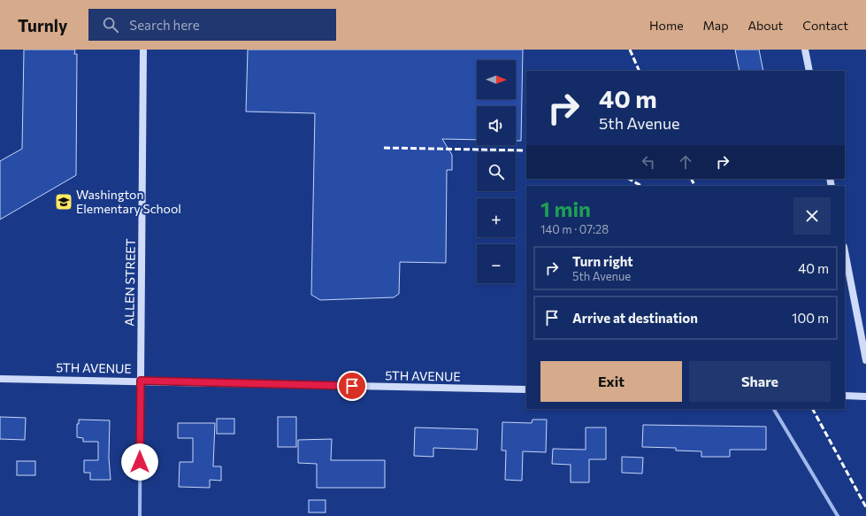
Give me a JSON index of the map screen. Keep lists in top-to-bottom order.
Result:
{
  "streets": {
    "street": ["ALLEN STREET", "5TH AVENUE"]
  },
  "crossings": [
    ["ALLEN STREET", "5TH AVENUE"]
  ],
  "places": {
    "school or university": ["Washington Elementary School"]
  },
  "north": "right",
  "page": {
    "header": "Turnly",
    "search": "Search here",
    "nav": [
      "Home",
      "Map",
      "About",
      "Contact"
    ],
    "map_buttons": ["+", "−"],
    "turn": ["40 m", "5th Avenue"],
    "heading": ["1 min", "140 m · 07:28"],
    "list": [
      {
        "name": "Turn right",
        "note": "5th Avenue",
        "value": "40 m"
      },
      {
        "name": "Arrive at destination",
        "value": "100 m"
      }
    ],
    "buttons": ["Exit", "Share"]
  }
}
